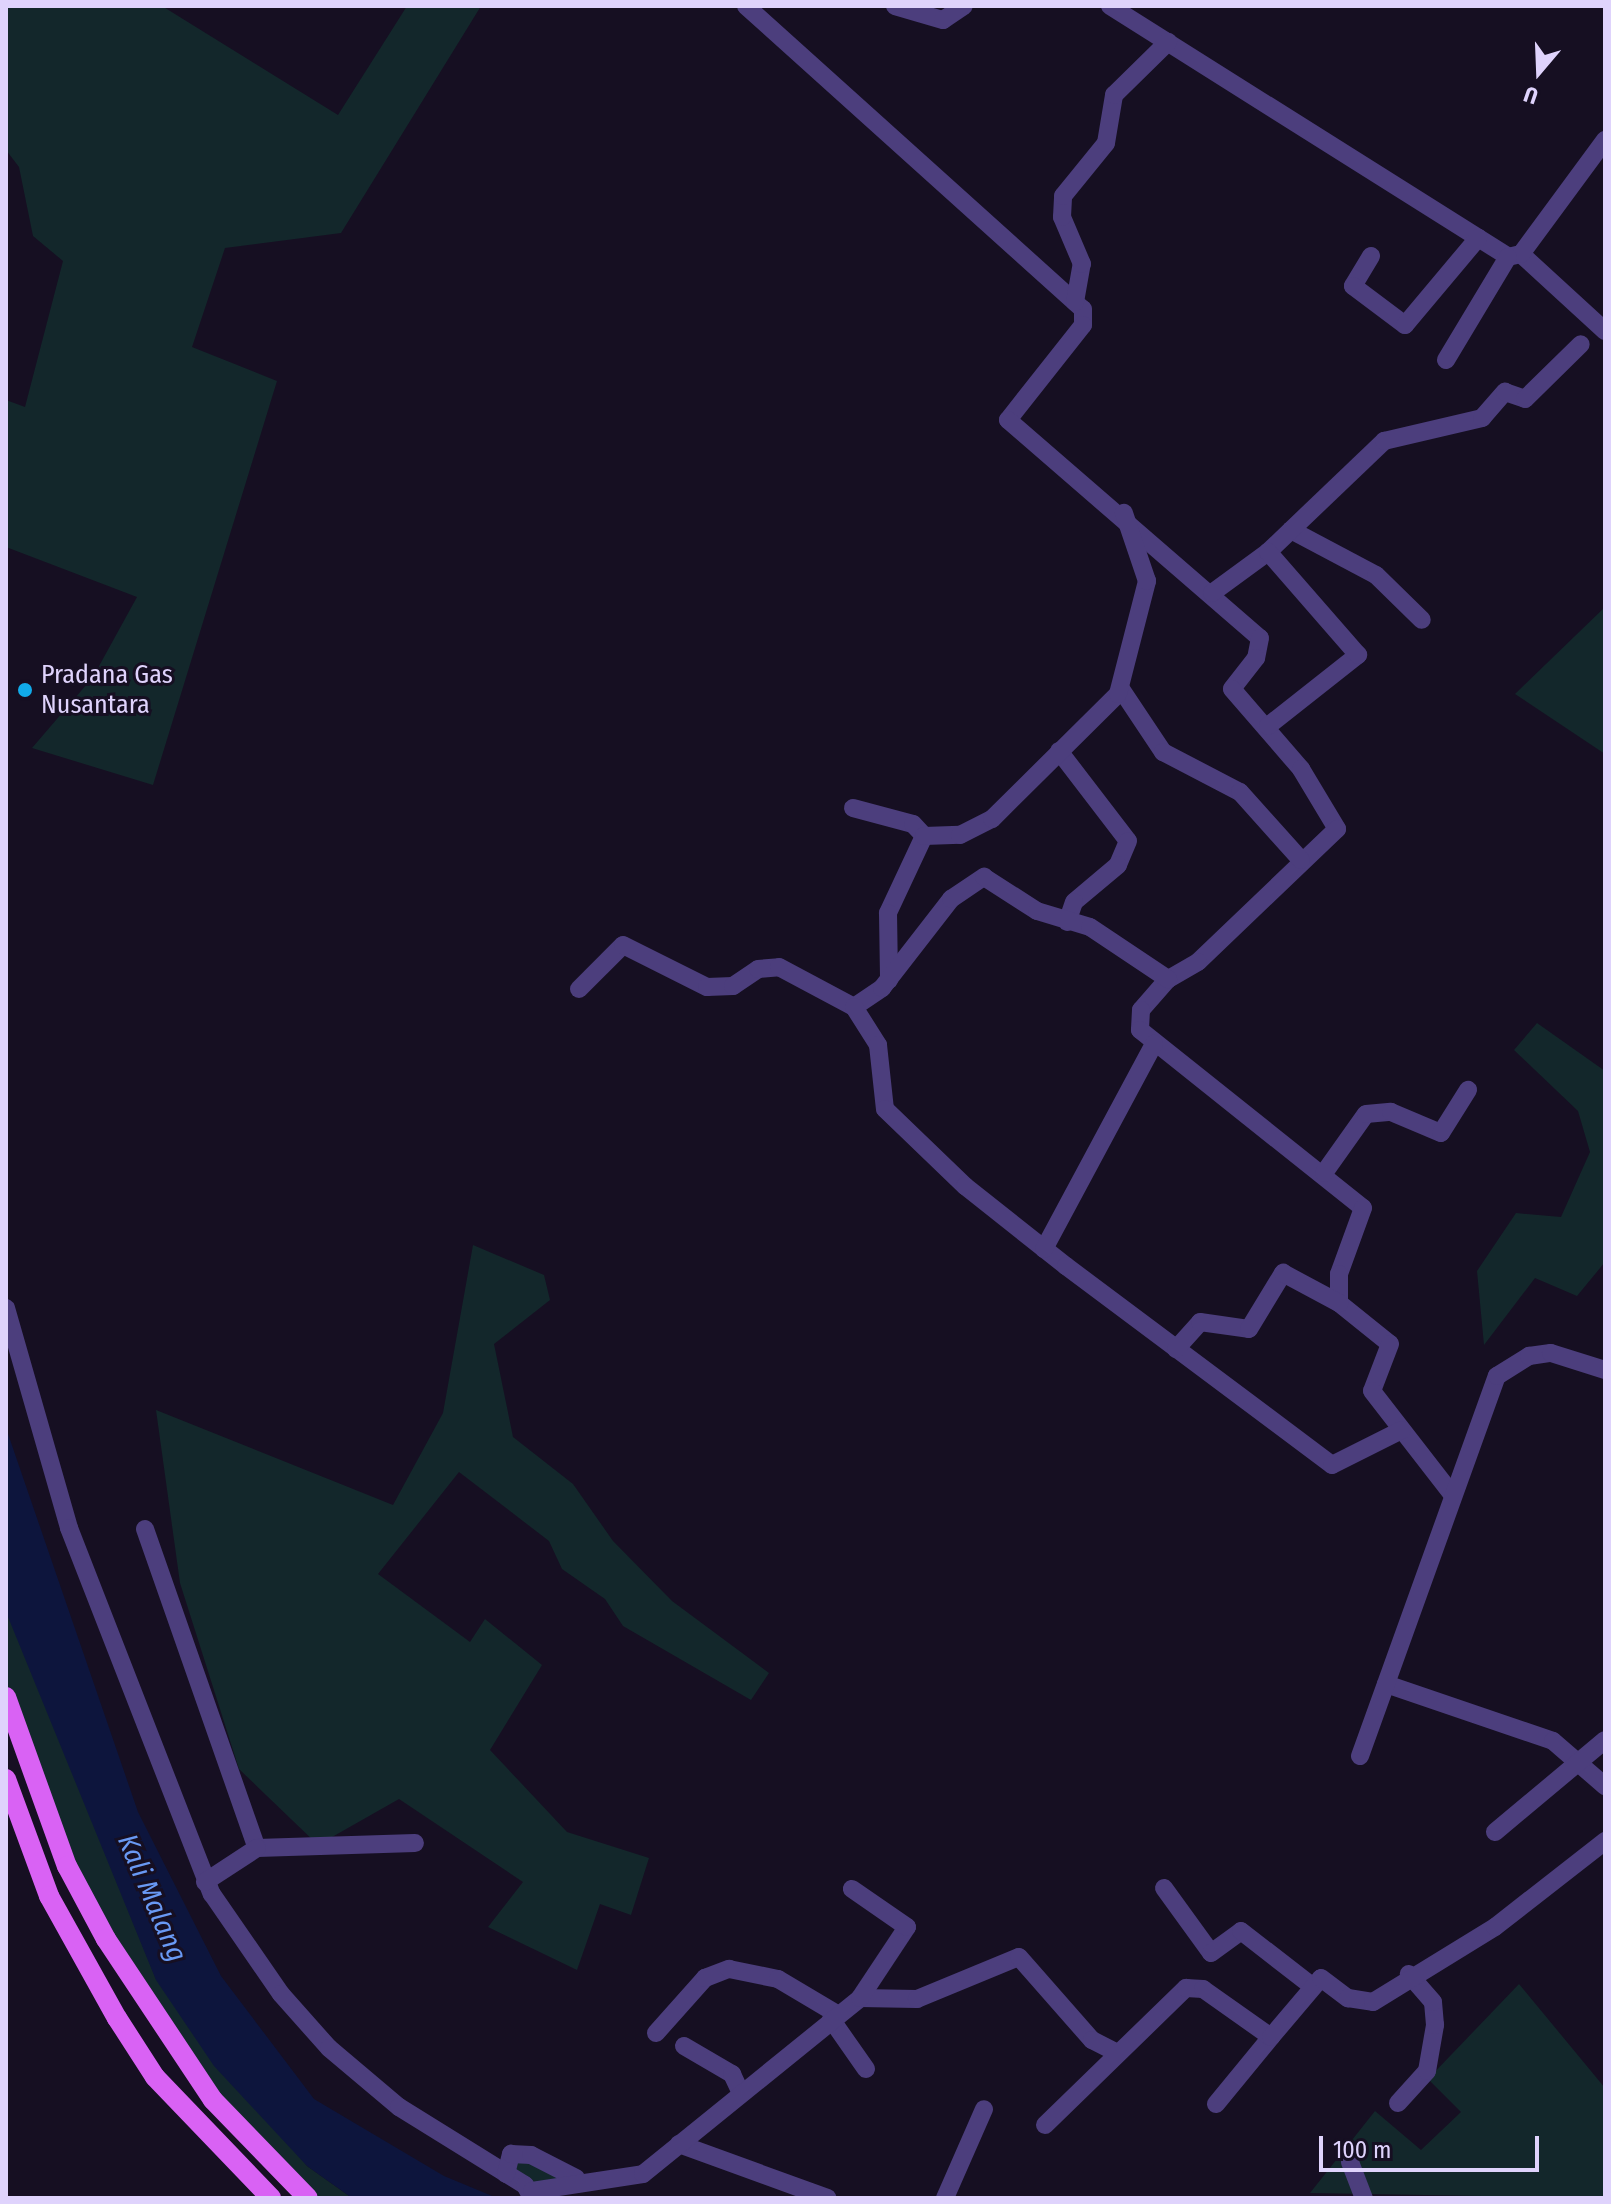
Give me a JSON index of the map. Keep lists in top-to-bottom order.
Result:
{
  "water": ["Kali Malang"],
  "places": ["Pradana Gas Nusantara"],
  "scale_bar": "100 m",
  "north": "bottom"
}
